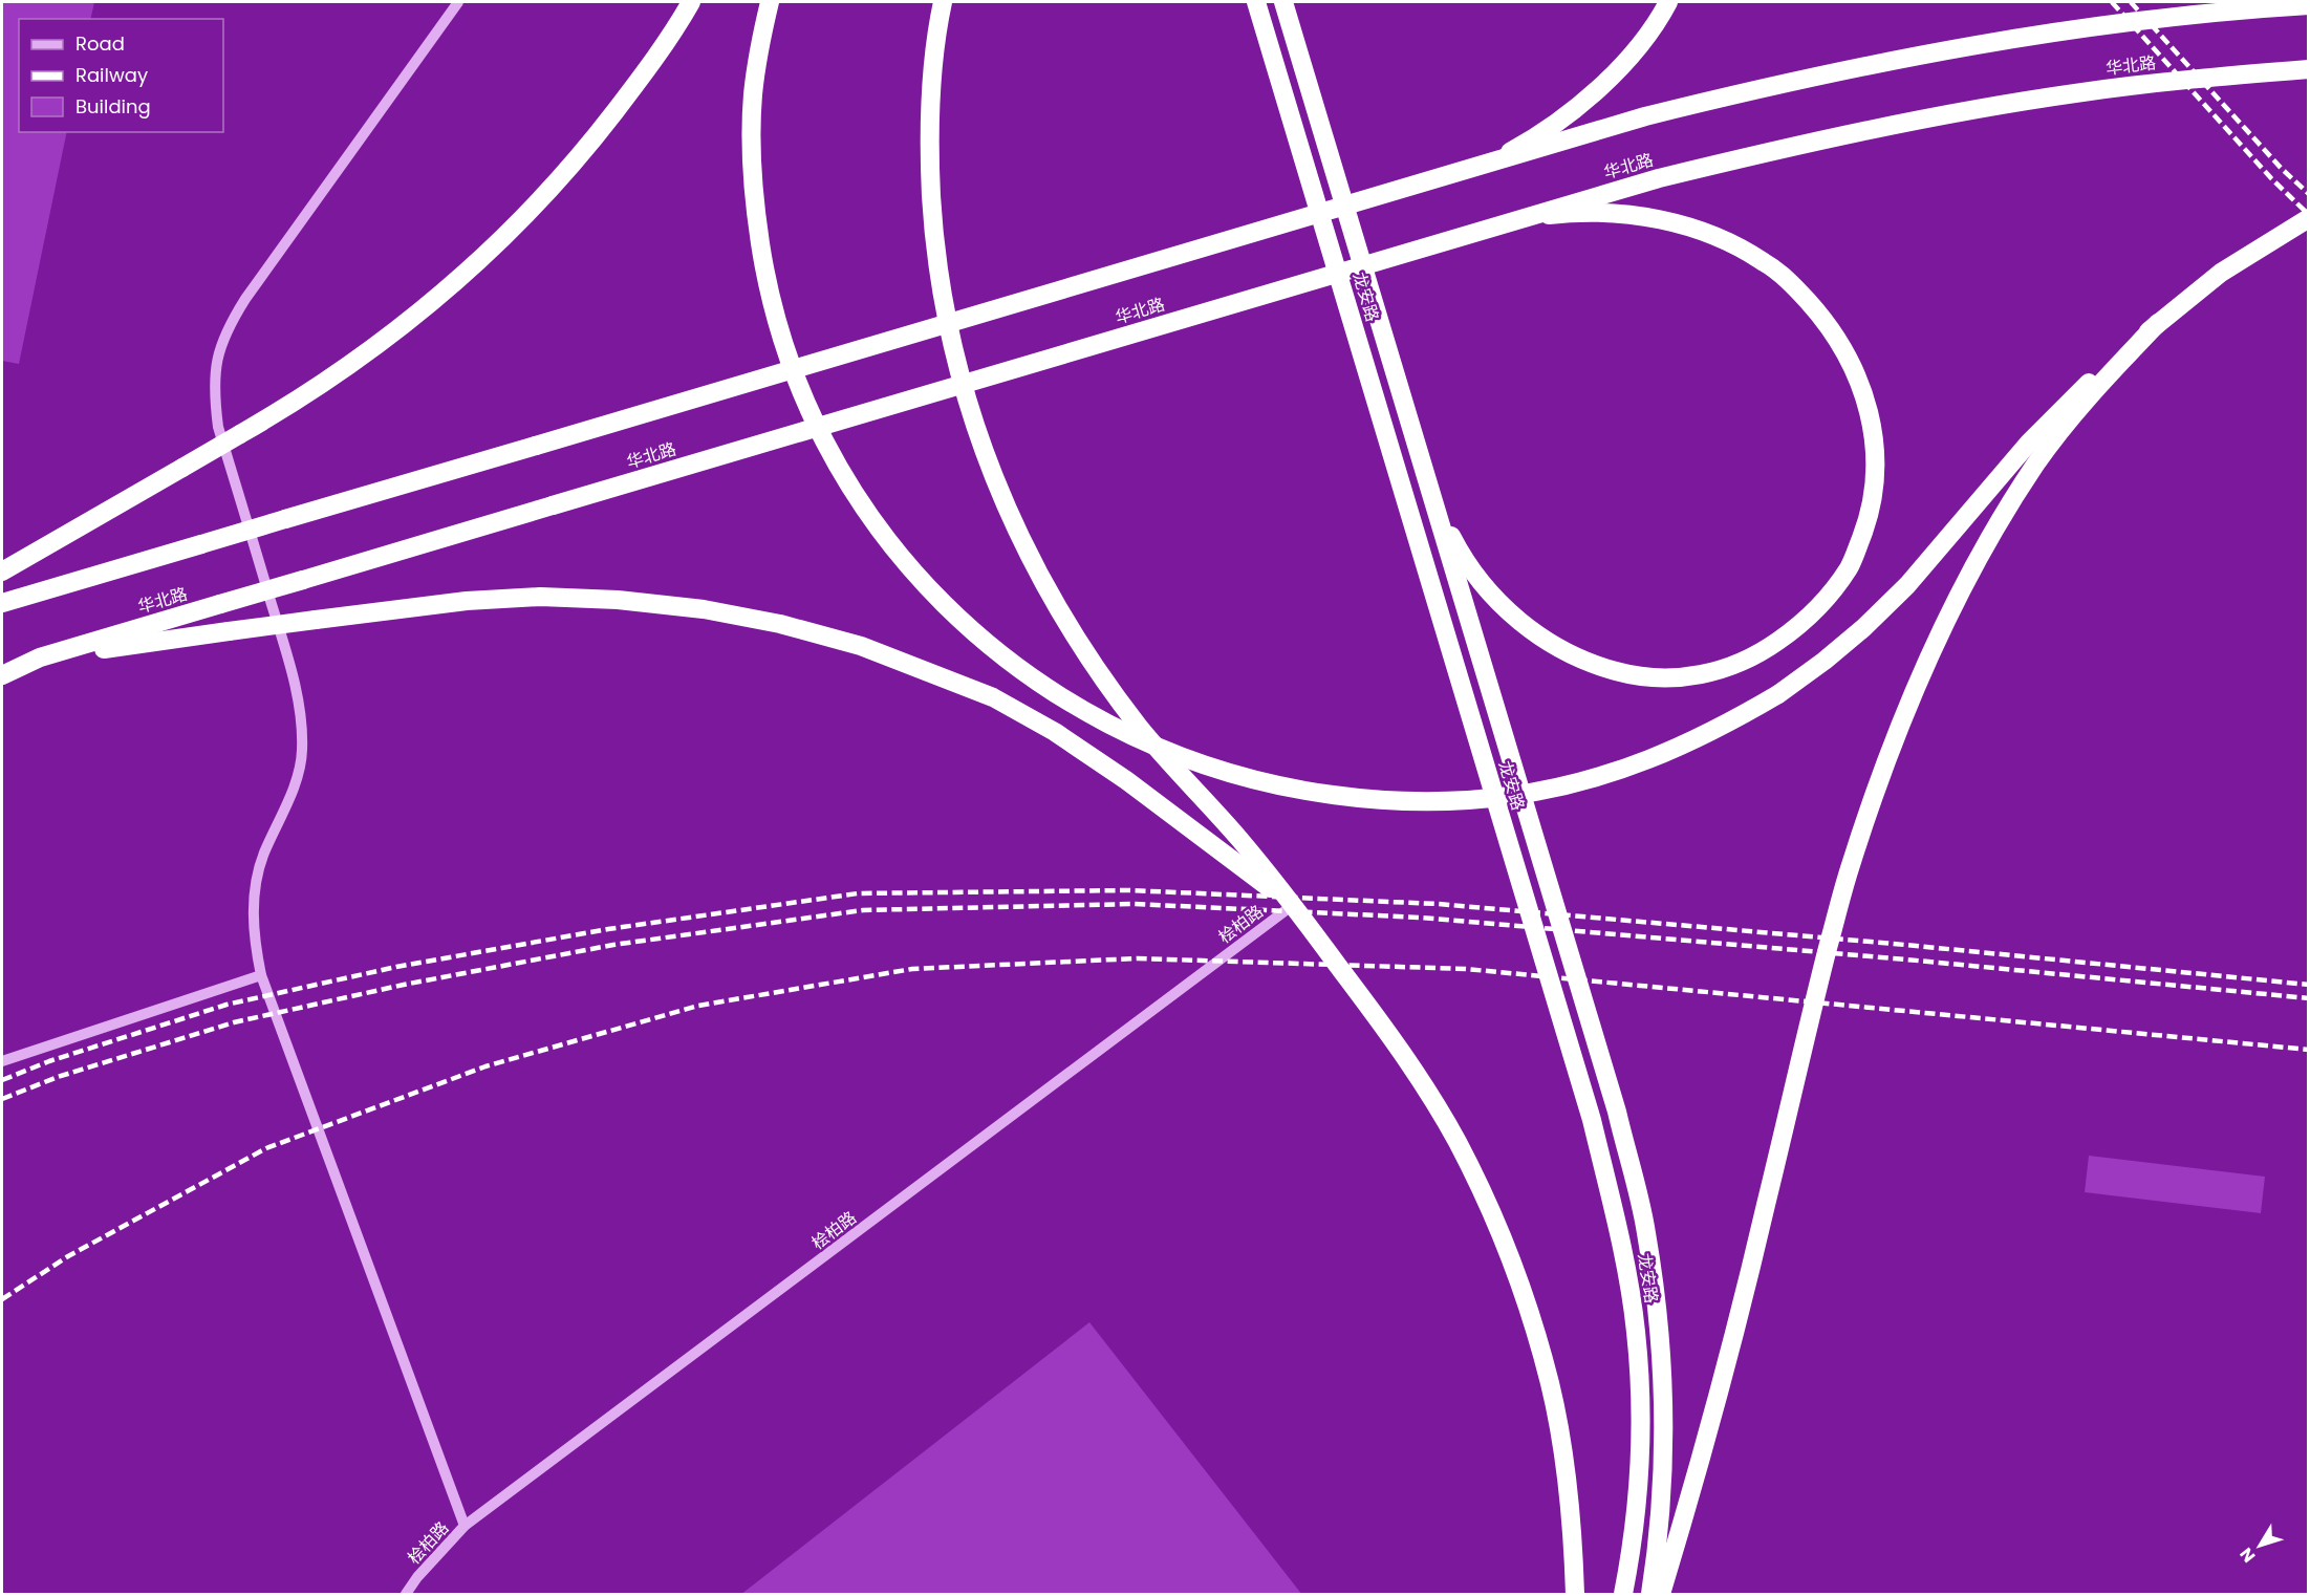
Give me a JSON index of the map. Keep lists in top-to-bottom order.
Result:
{
  "streets": {
    "highway": ["华北路", "龙安路"],
    "street": ["桧柏路"]
  },
  "legend": ["Road", "Railway", "Building"],
  "north": "bottom left"
}
